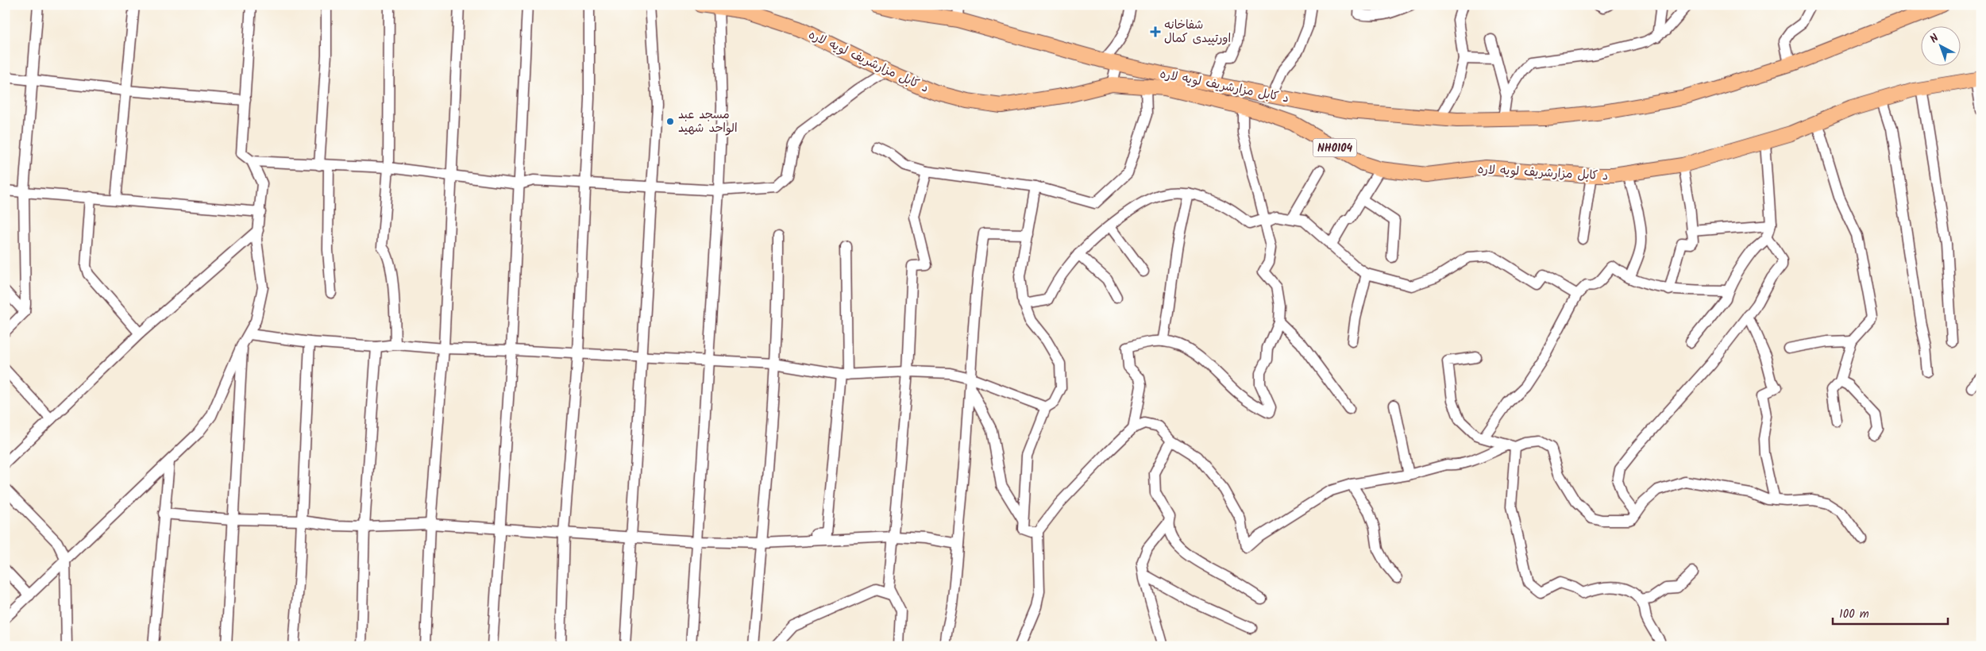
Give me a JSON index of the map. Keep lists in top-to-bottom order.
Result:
{
  "streets": {
    "highway": ["د کابل مزارشریف لویه لاره", "NH0104"]
  },
  "places": {
    "health": ["شفاخانه اورتپیدی کمال"],
    "other": ["مسجد عبد الواحد شهید"]
  },
  "scale_bar": "100 m",
  "north": "top left"
}
